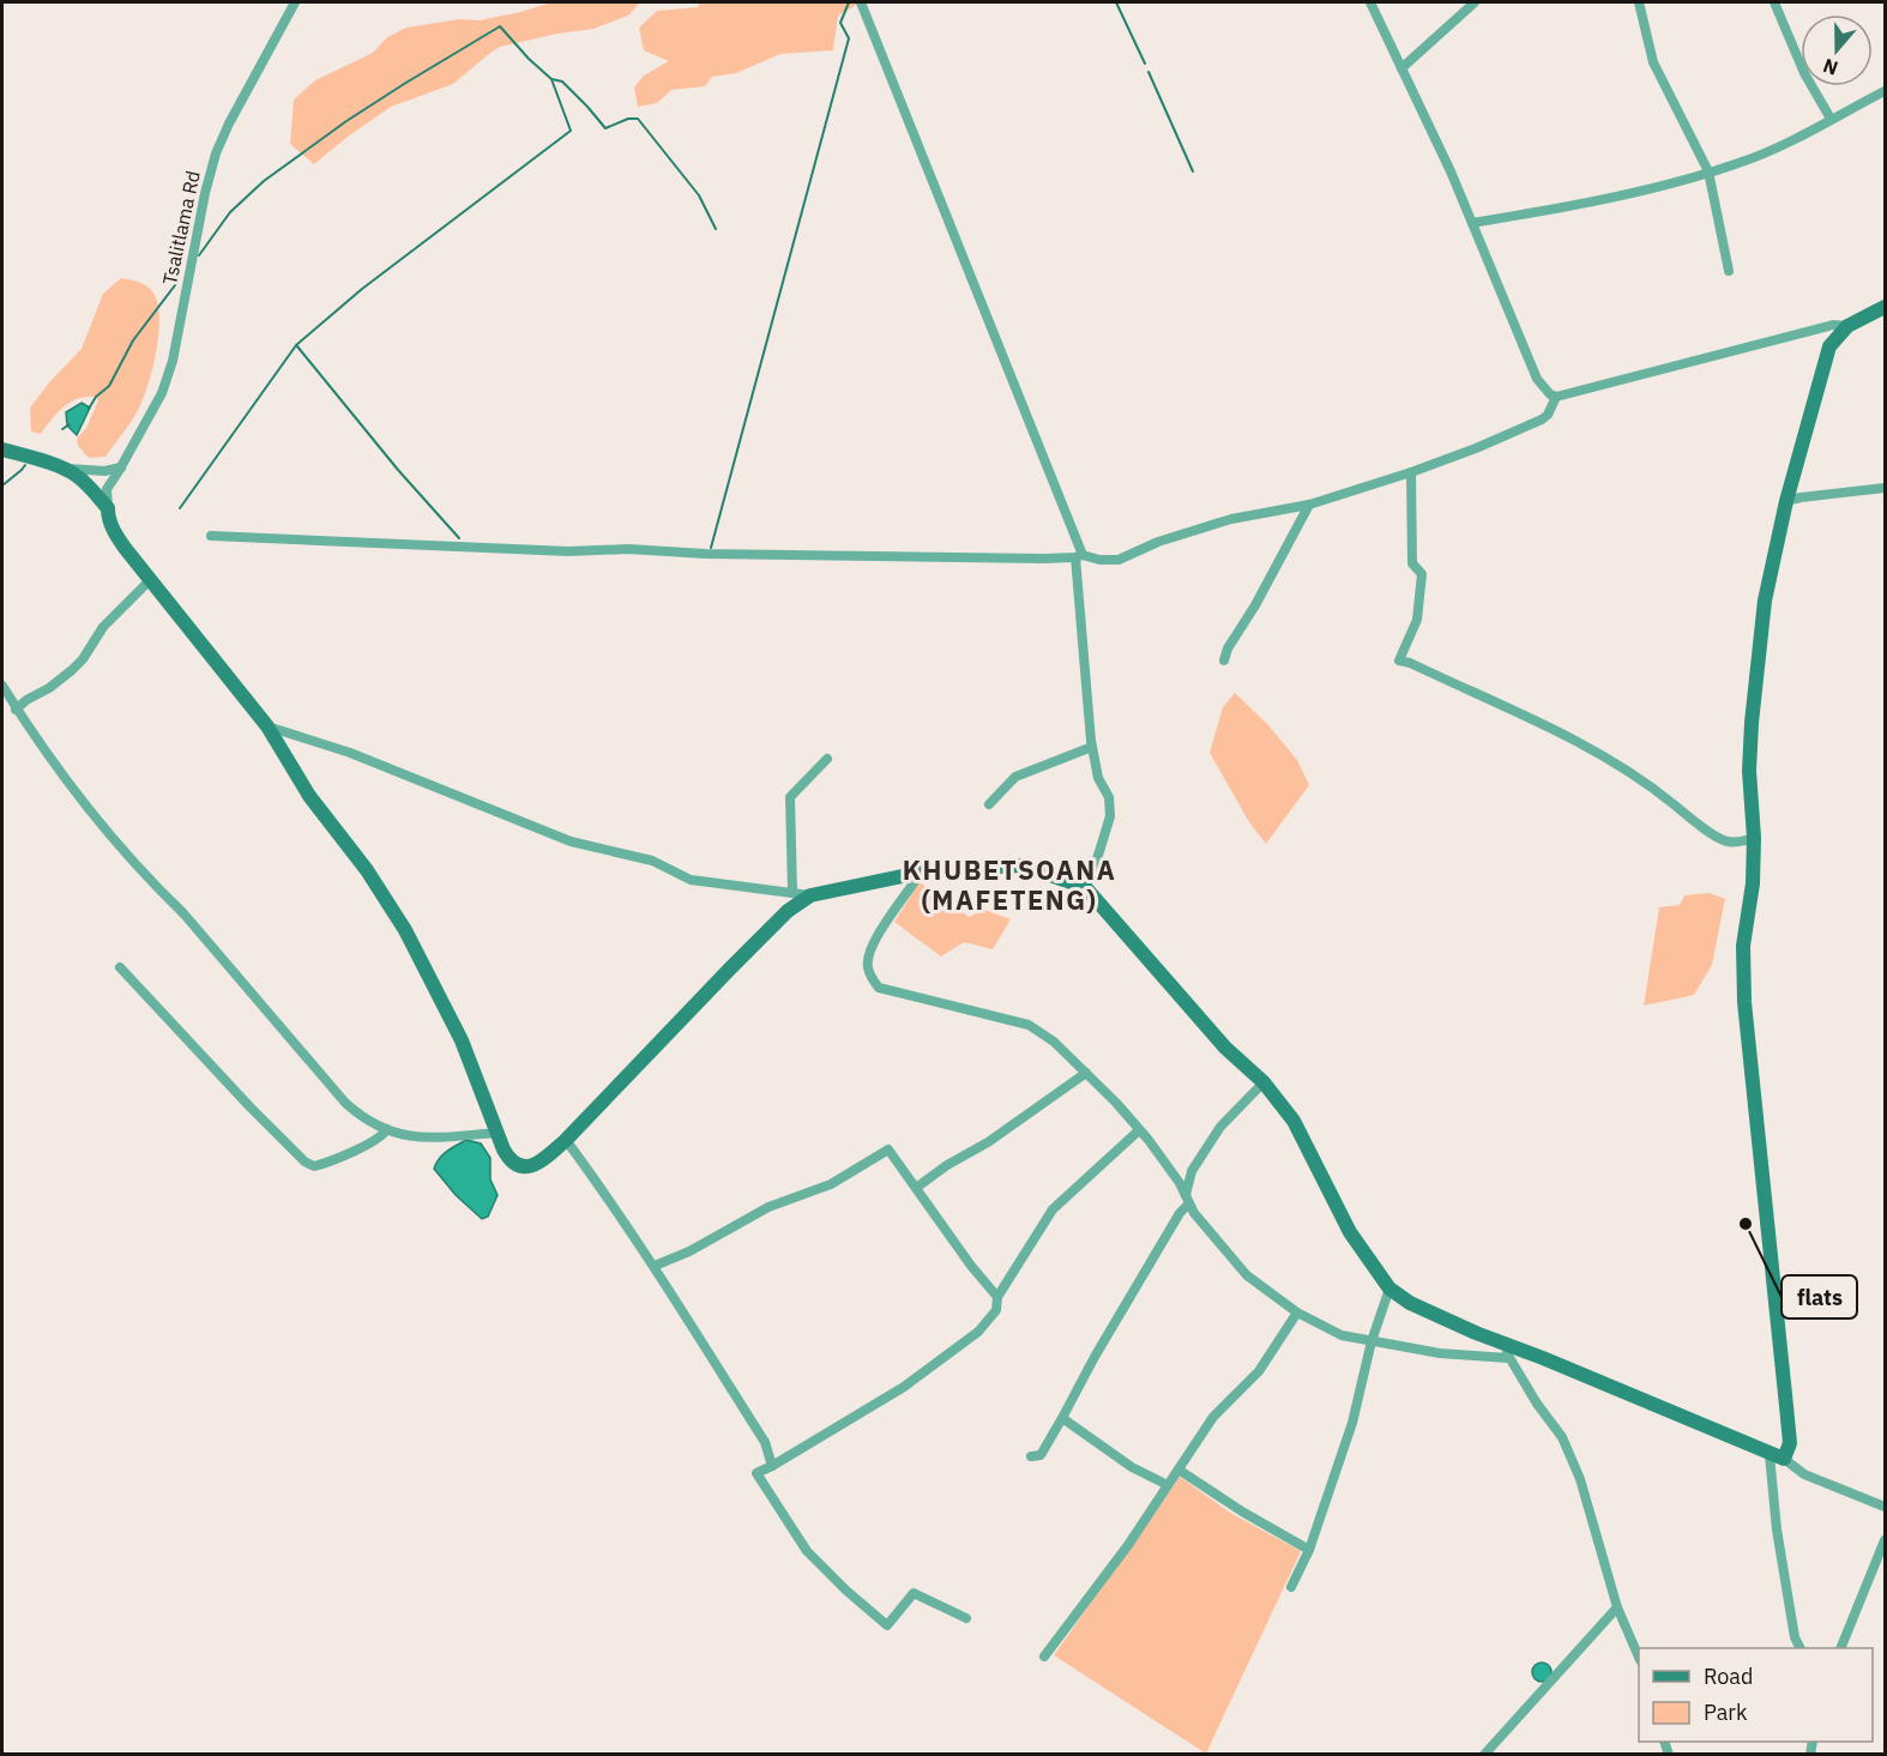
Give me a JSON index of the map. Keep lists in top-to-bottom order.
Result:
{
  "streets": {
    "street": ["Tsalitlama Rd"]
  },
  "districts": ["KHUBETSOANA (MAFETENG)"],
  "places": ["flats"],
  "legend": ["Road", "Park"],
  "north": "bottom"
}
